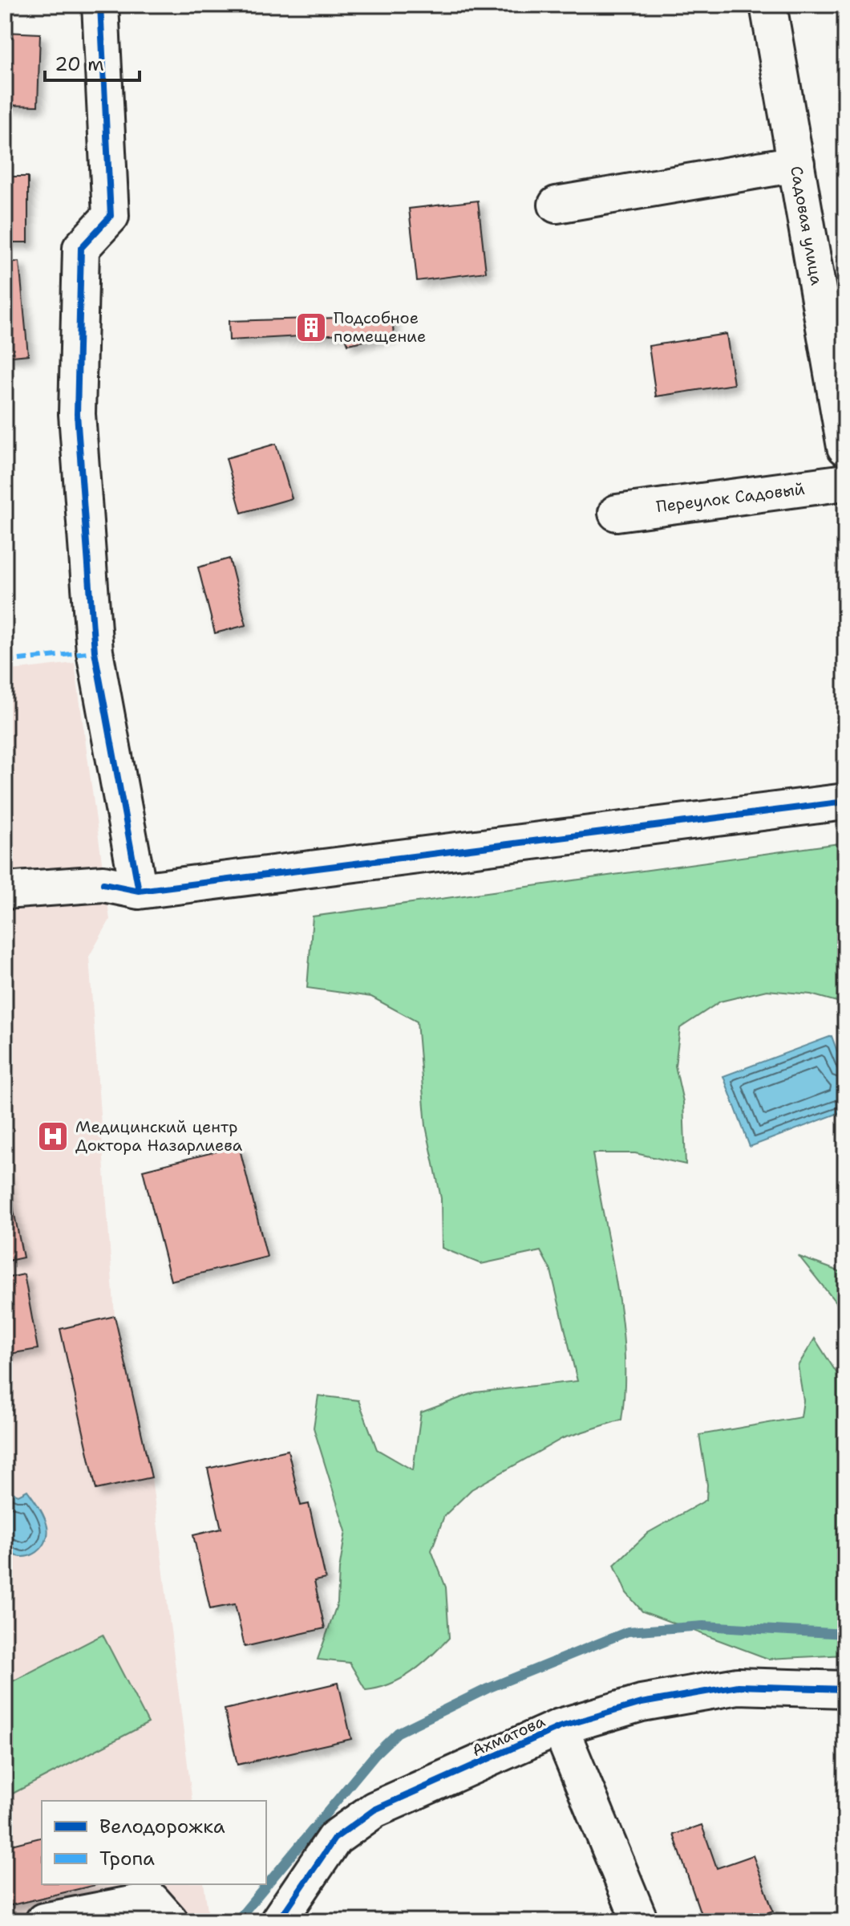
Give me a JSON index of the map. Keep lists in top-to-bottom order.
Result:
{
  "streets": {
    "street": ["Садовая улица", "Переулок Садовый", "Ахматова"]
  },
  "places": {
    "building": ["Подсобное помещение"],
    "hospital": ["Медицинский центр Доктора Назарлиева"]
  },
  "legend": ["Велодорожка", "Тропа"],
  "scale_bar": "20 m"
}
